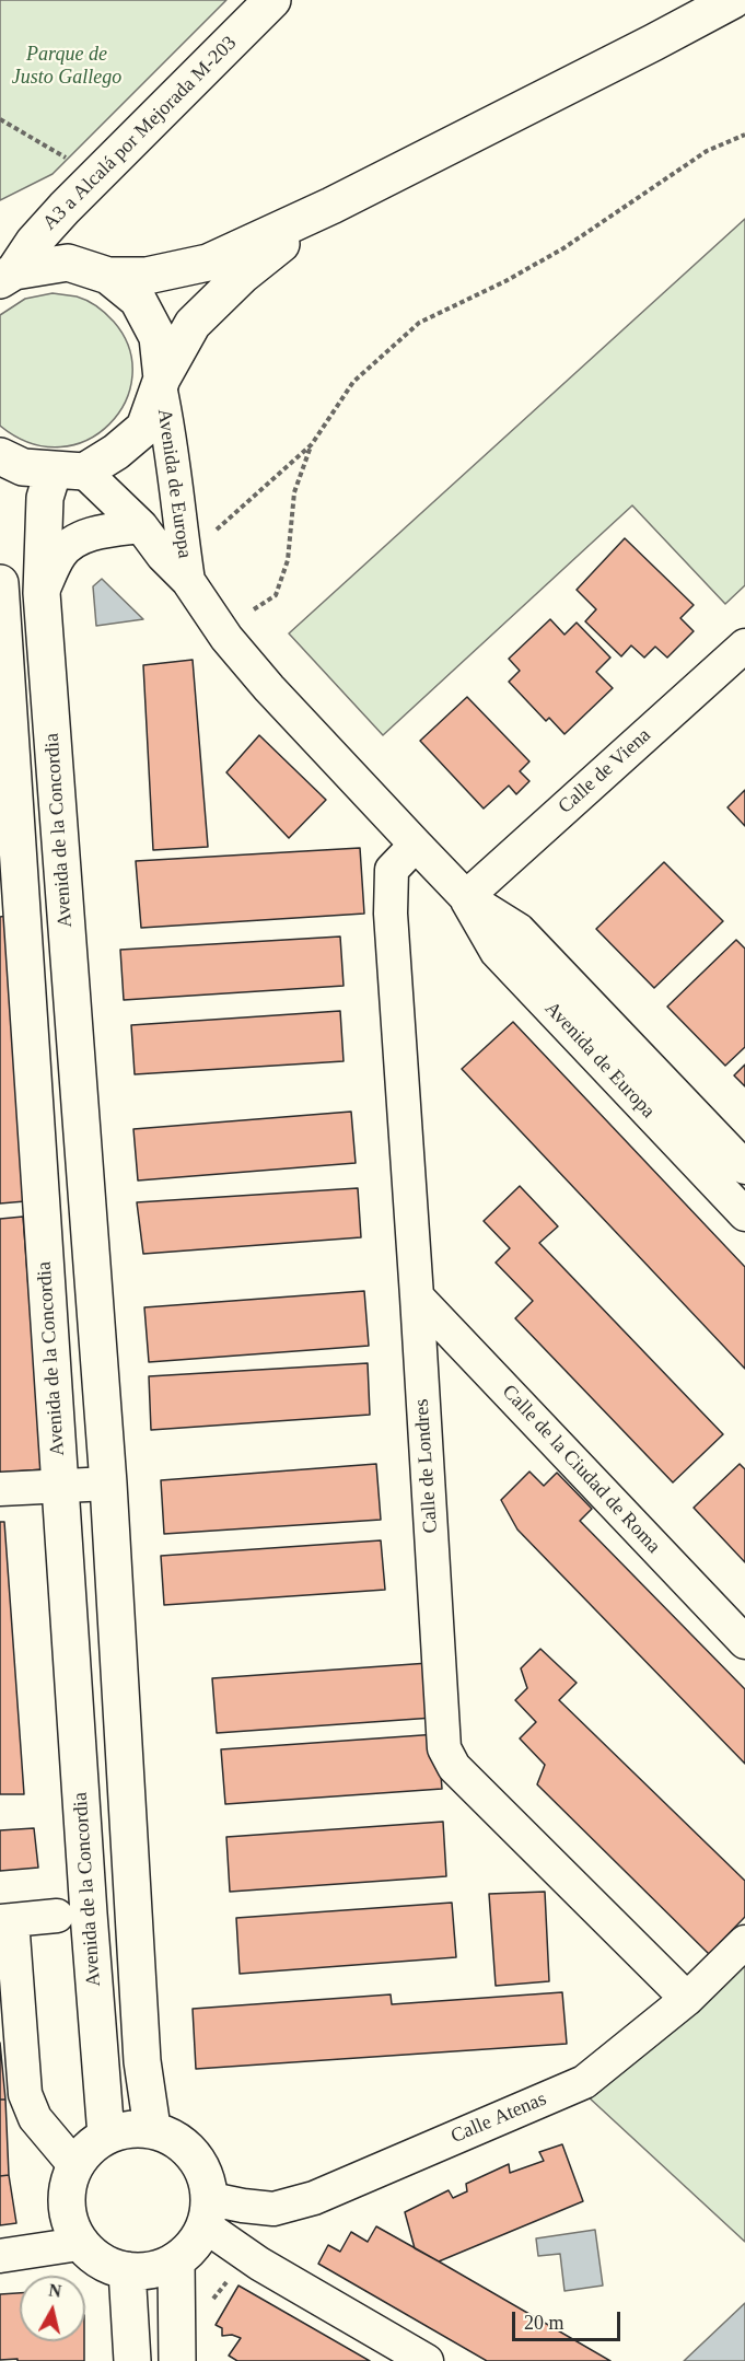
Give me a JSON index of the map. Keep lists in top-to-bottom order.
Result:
{
  "streets": {
    "street": [
      "A3 a Alcalá por Mejorada M-203",
      "Avenida de Europa",
      "Calle de Viena",
      "Avenida de la Concordia",
      "Calle de Londres",
      "Calle de la Ciudad de Roma",
      "Calle Atenas"
    ]
  },
  "crossings": [
    ["Avenida de Europa", "Calle de Viena"],
    ["Avenida de Europa", "Avenida de la Concordia"],
    ["Avenida de Europa", "Calle de Londres"],
    ["Avenida de la Concordia", "Calle Atenas"],
    ["Calle de Londres", "Calle de la Ciudad de Roma"],
    ["Calle de Londres", "Calle Atenas"]
  ],
  "parks": ["Parque de Justo Gallego"],
  "scale_bar": "20 m",
  "north": "top"
}
